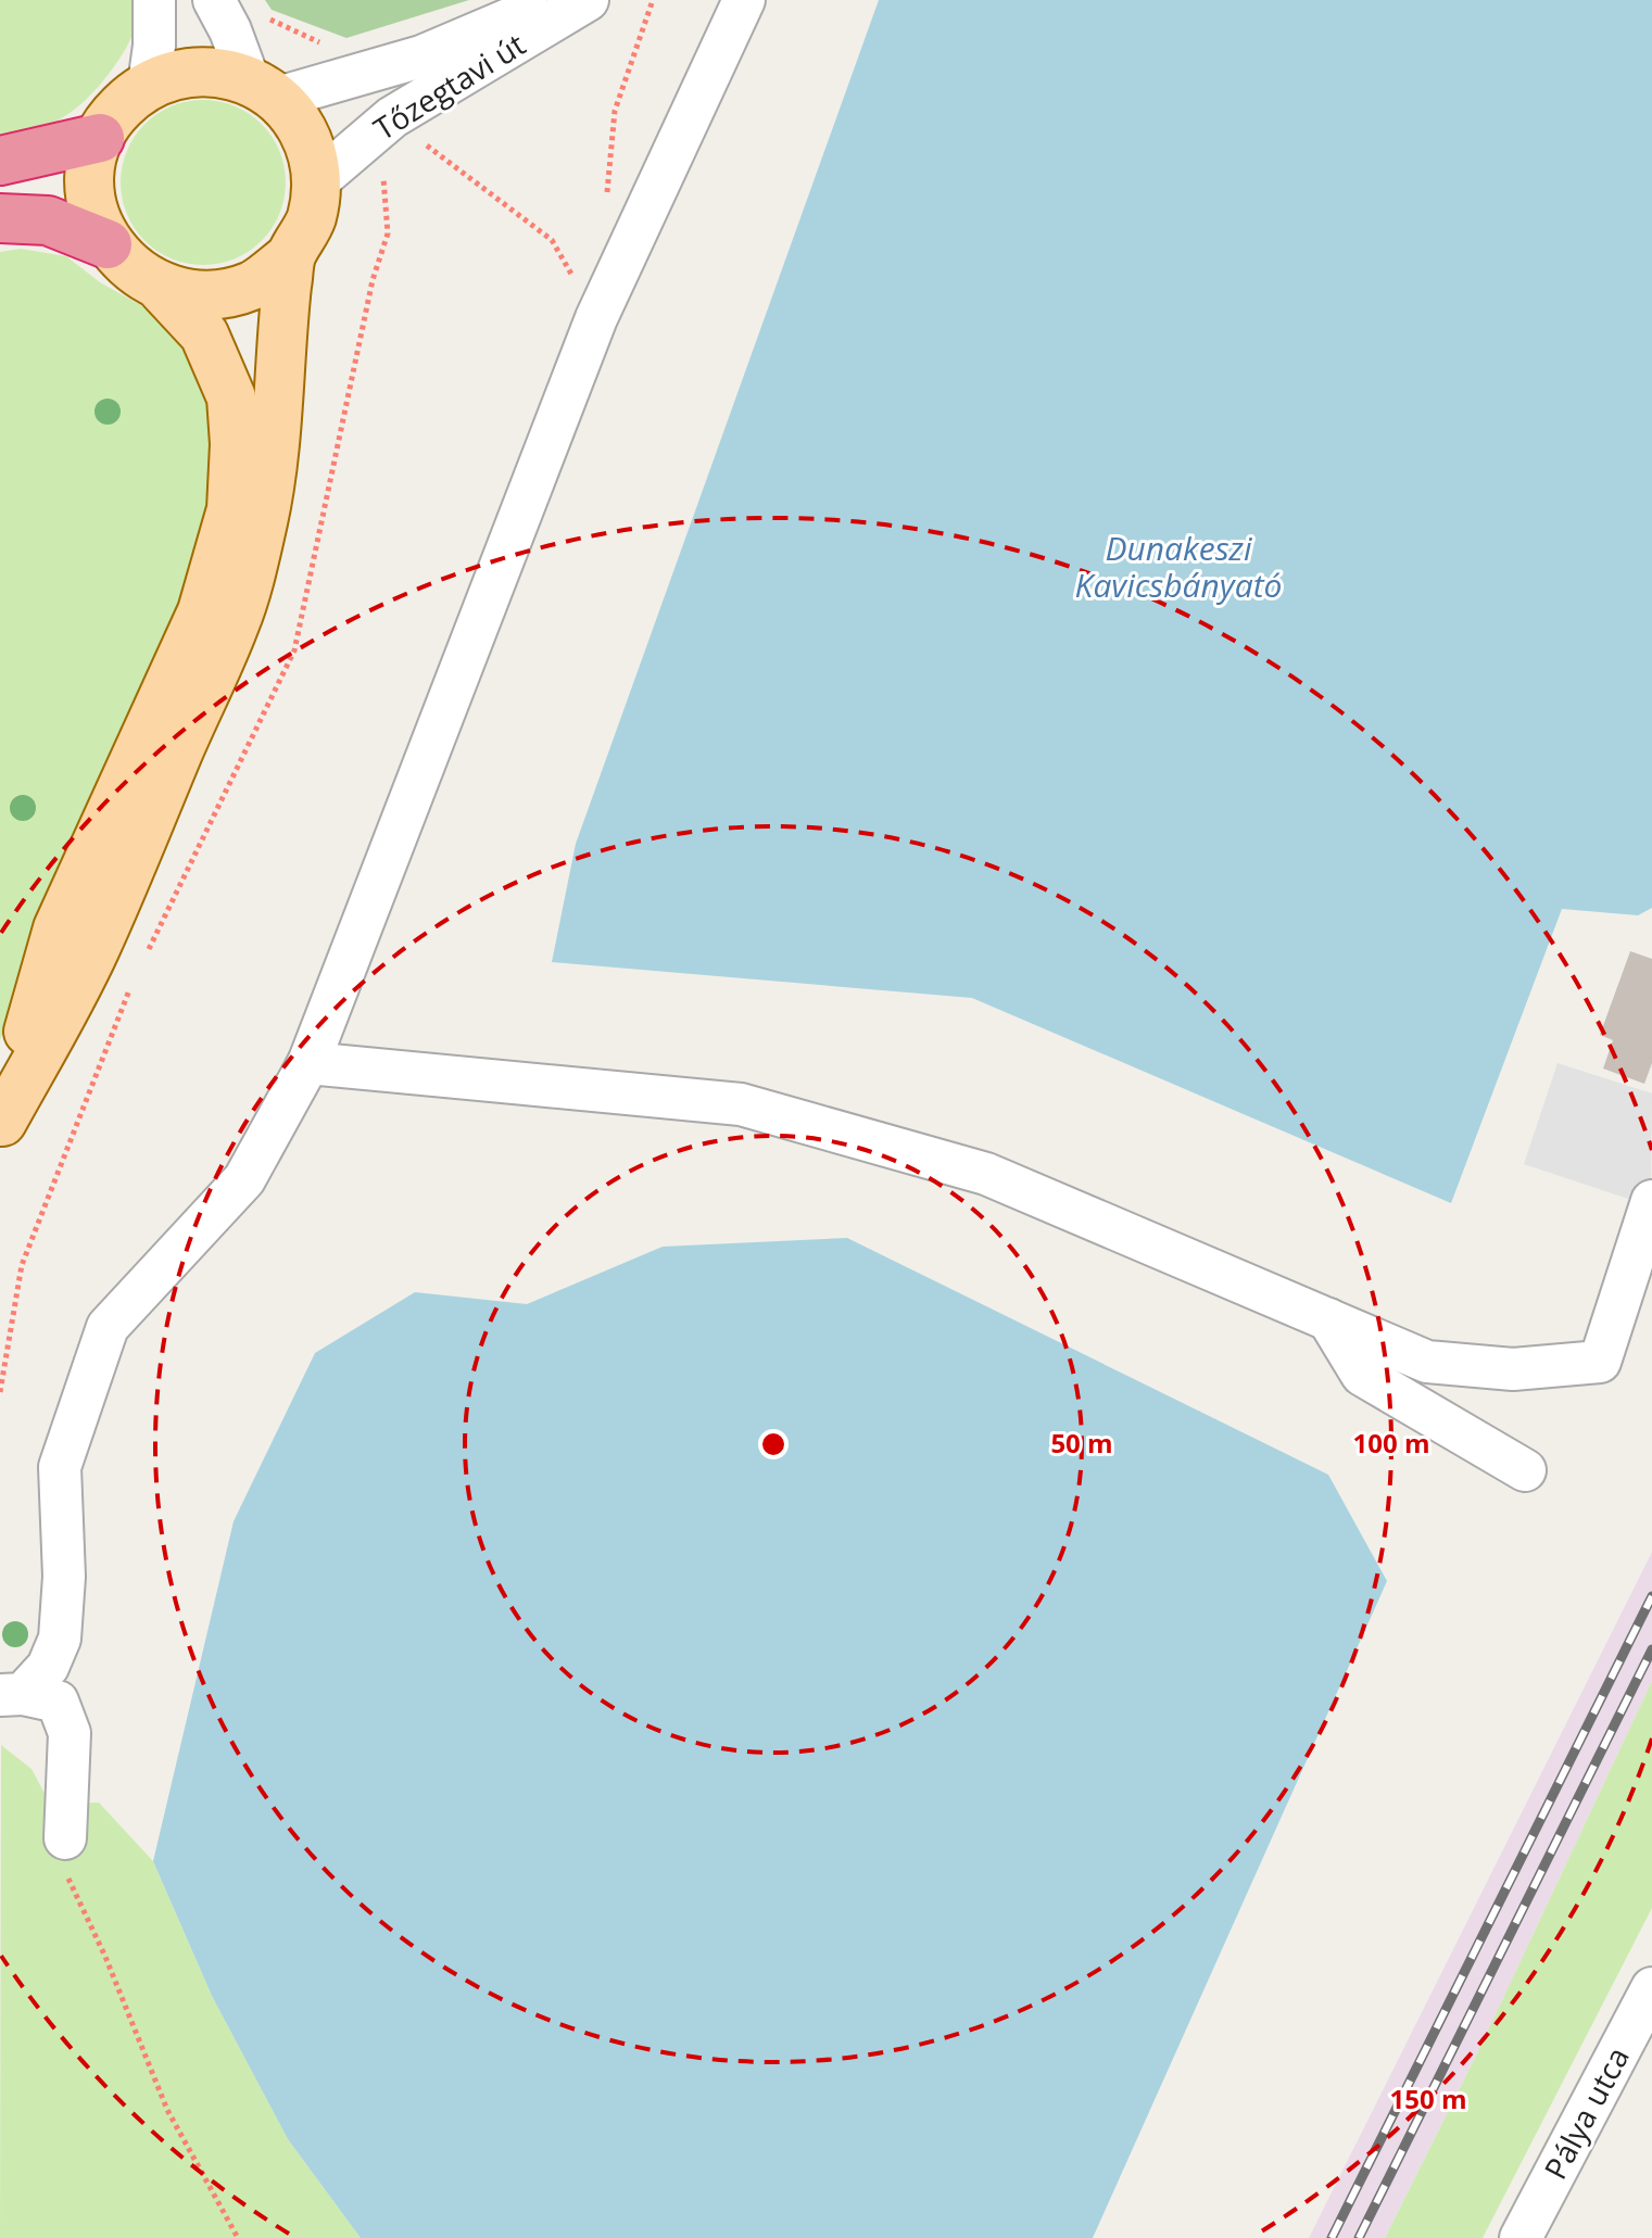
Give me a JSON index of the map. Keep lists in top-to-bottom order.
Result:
{
  "streets": {
    "street": ["Tőzegtavi út", "Pálya utca"]
  },
  "water": ["Dunakeszi Kavicsbányató"],
  "rings": ["50 m", "100 m", "150 m"]
}
